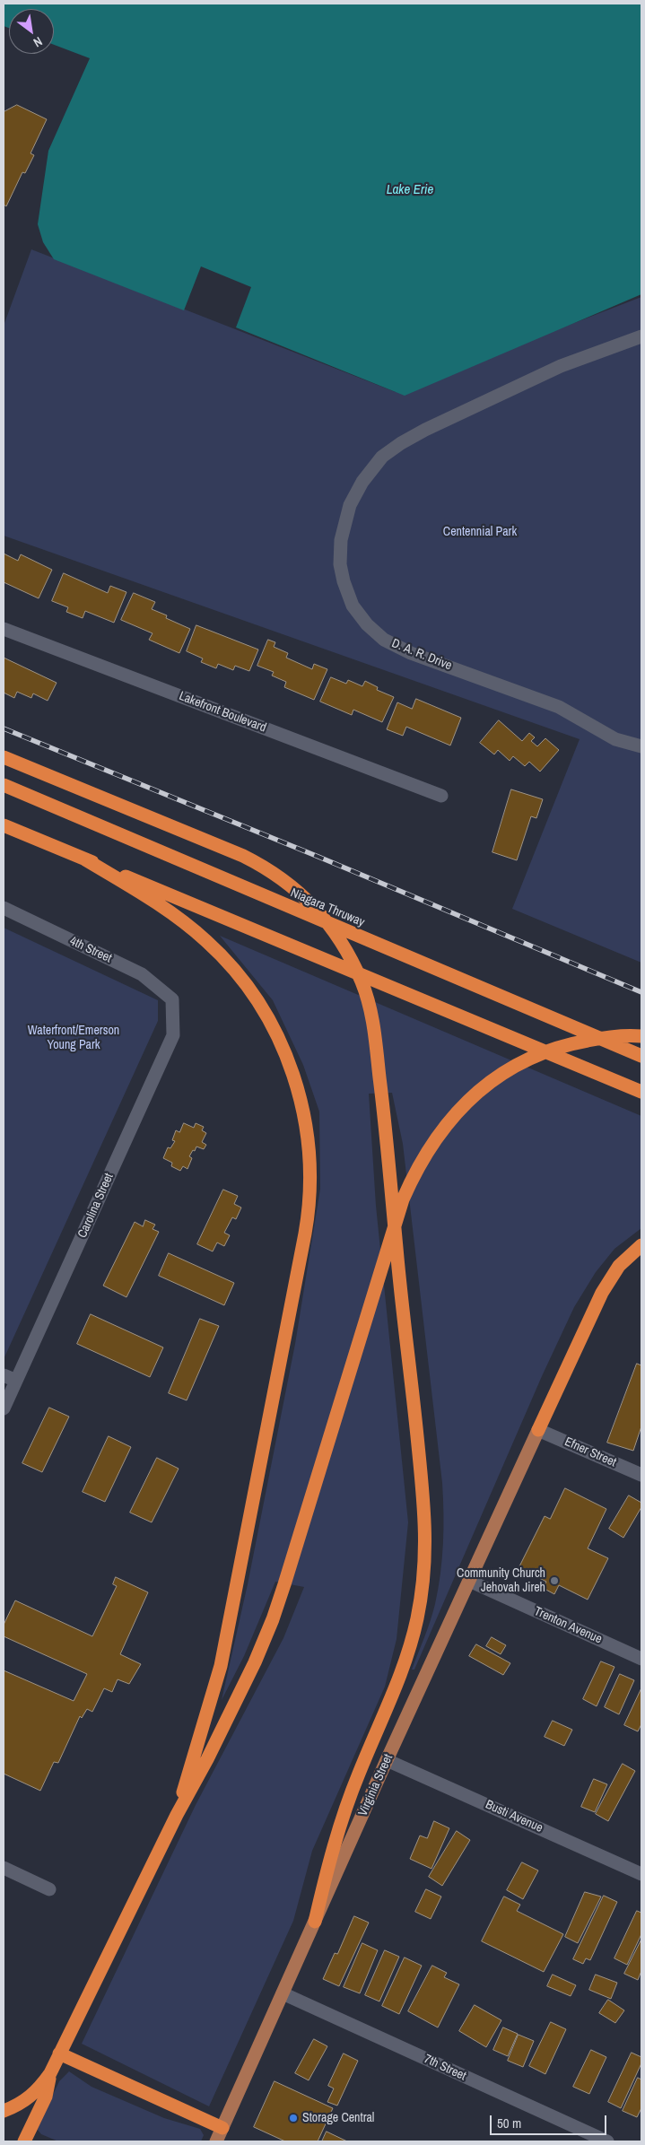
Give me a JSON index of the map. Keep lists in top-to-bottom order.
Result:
{
  "streets": {
    "highway": ["Niagara Thruway"],
    "main road": ["Virginia Street"],
    "street": [
      "D. A. R. Drive",
      "Lakefront Boulevard",
      "4th Street",
      "Carolina Street",
      "Efner Street",
      "Trenton Avenue",
      "Busti Avenue",
      "7th Street"
    ]
  },
  "crossings": [
    ["4th Street", "Carolina Street"],
    ["Efner Street", "Virginia Street"],
    ["Trenton Avenue", "Virginia Street"],
    ["Virginia Street", "Busti Avenue"],
    ["Virginia Street", "7th Street"]
  ],
  "water": ["Lake Erie"],
  "parks": ["Centennial Park", "Waterfront/Emerson Young Park"],
  "places": ["Community Church Jehovah Jireh", "Storage Central"],
  "scale_bar": "50 m",
  "north": "bottom right"
}
